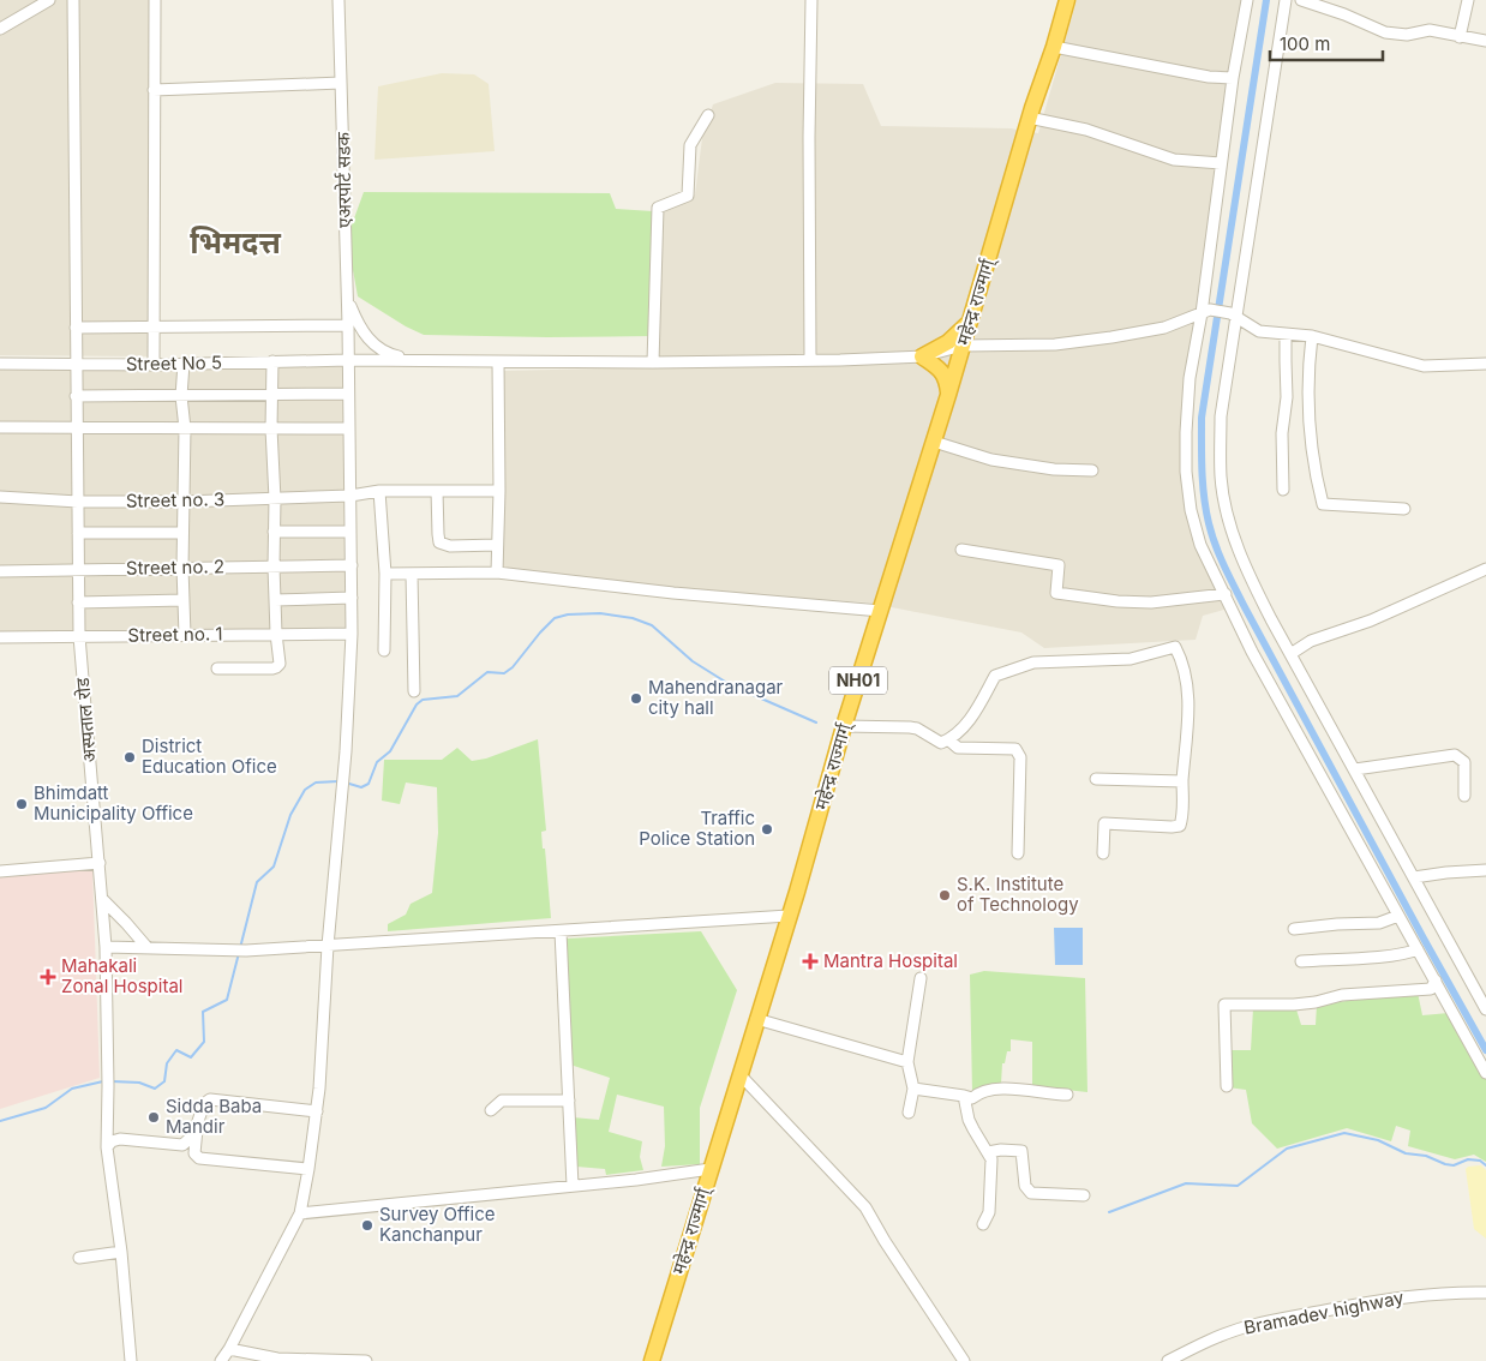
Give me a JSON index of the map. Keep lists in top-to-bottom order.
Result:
{
  "streets": {
    "highway": ["महेन्द्र राज्मार्ग्", "NH01"],
    "street": [
      "एअरपोर्ट सडक",
      "Street No 5",
      "Street no. 3",
      "Street no. 2",
      "Street no. 1",
      "अस्पताल रोड",
      "Bramadev highway"
    ]
  },
  "crossings": [
    ["एअरपोर्ट सडक", "Street No 5"],
    ["एअरपोर्ट सडक", "Street no. 3"],
    ["एअरपोर्ट सडक", "Street no. 2"],
    ["एअरपोर्ट सडक", "Street no. 1"],
    ["Street No 5", "अस्पताल रोड"],
    ["Street no. 3", "अस्पताल रोड"],
    ["Street no. 2", "अस्पताल रोड"],
    ["Street no. 1", "अस्पताल रोड"]
  ],
  "districts": ["भिमदत्त"],
  "places": {
    "other": [
      "Mahendranagar city hall",
      "District Education Ofice",
      "Bhimdatt Municipality Office",
      "Traffic Police Station",
      "S.K. Institute of Technology",
      "Sidda Baba Mandir",
      "Survey Office Kanchanpur"
    ],
    "health": ["Mantra Hospital", "Mahakali Zonal Hospital"]
  },
  "scale_bar": "100 m"
}
